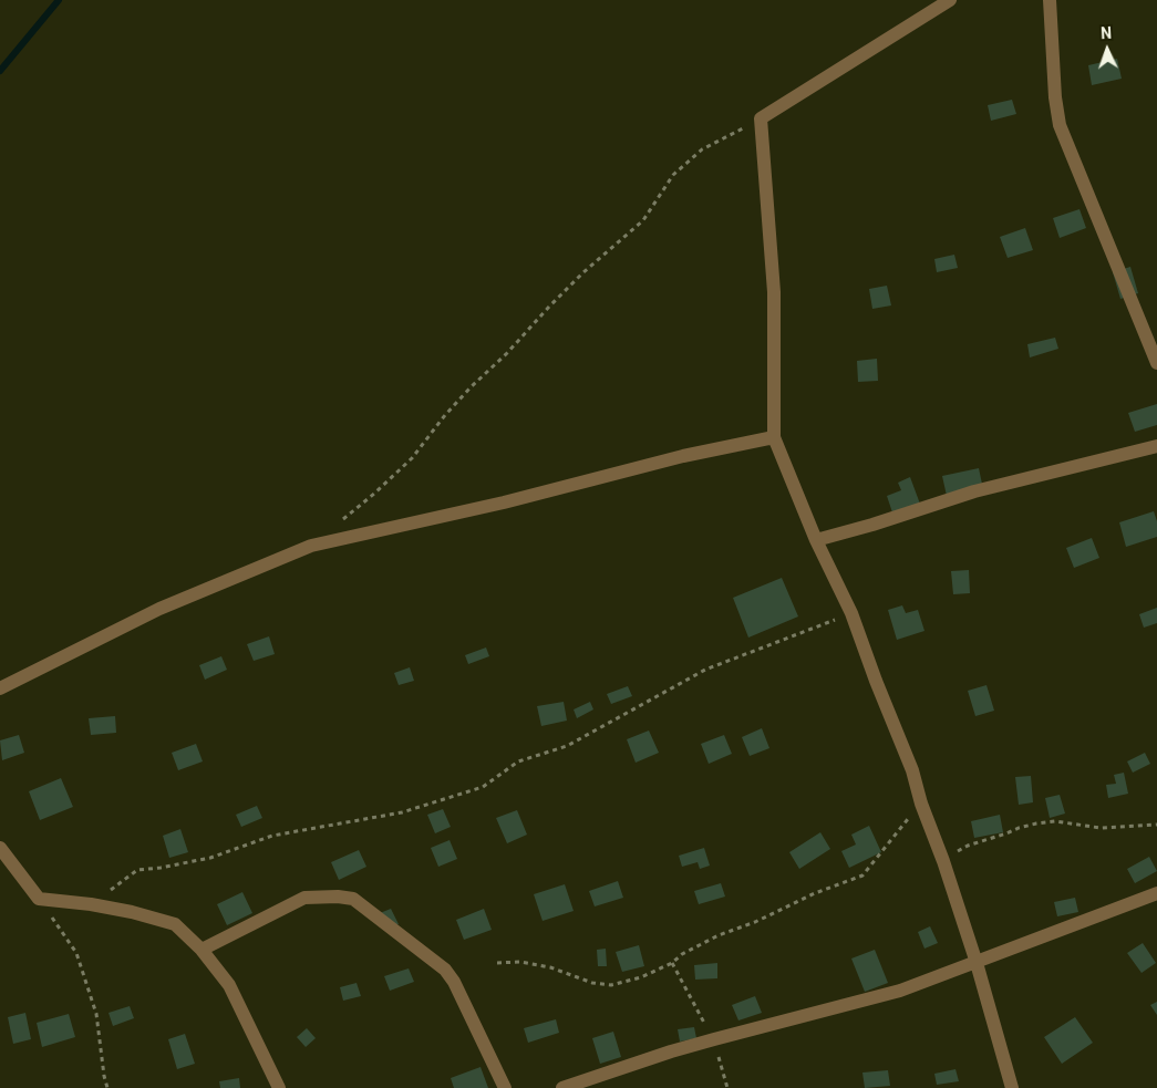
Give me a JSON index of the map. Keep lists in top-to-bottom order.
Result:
{
  "north": "top"
}
